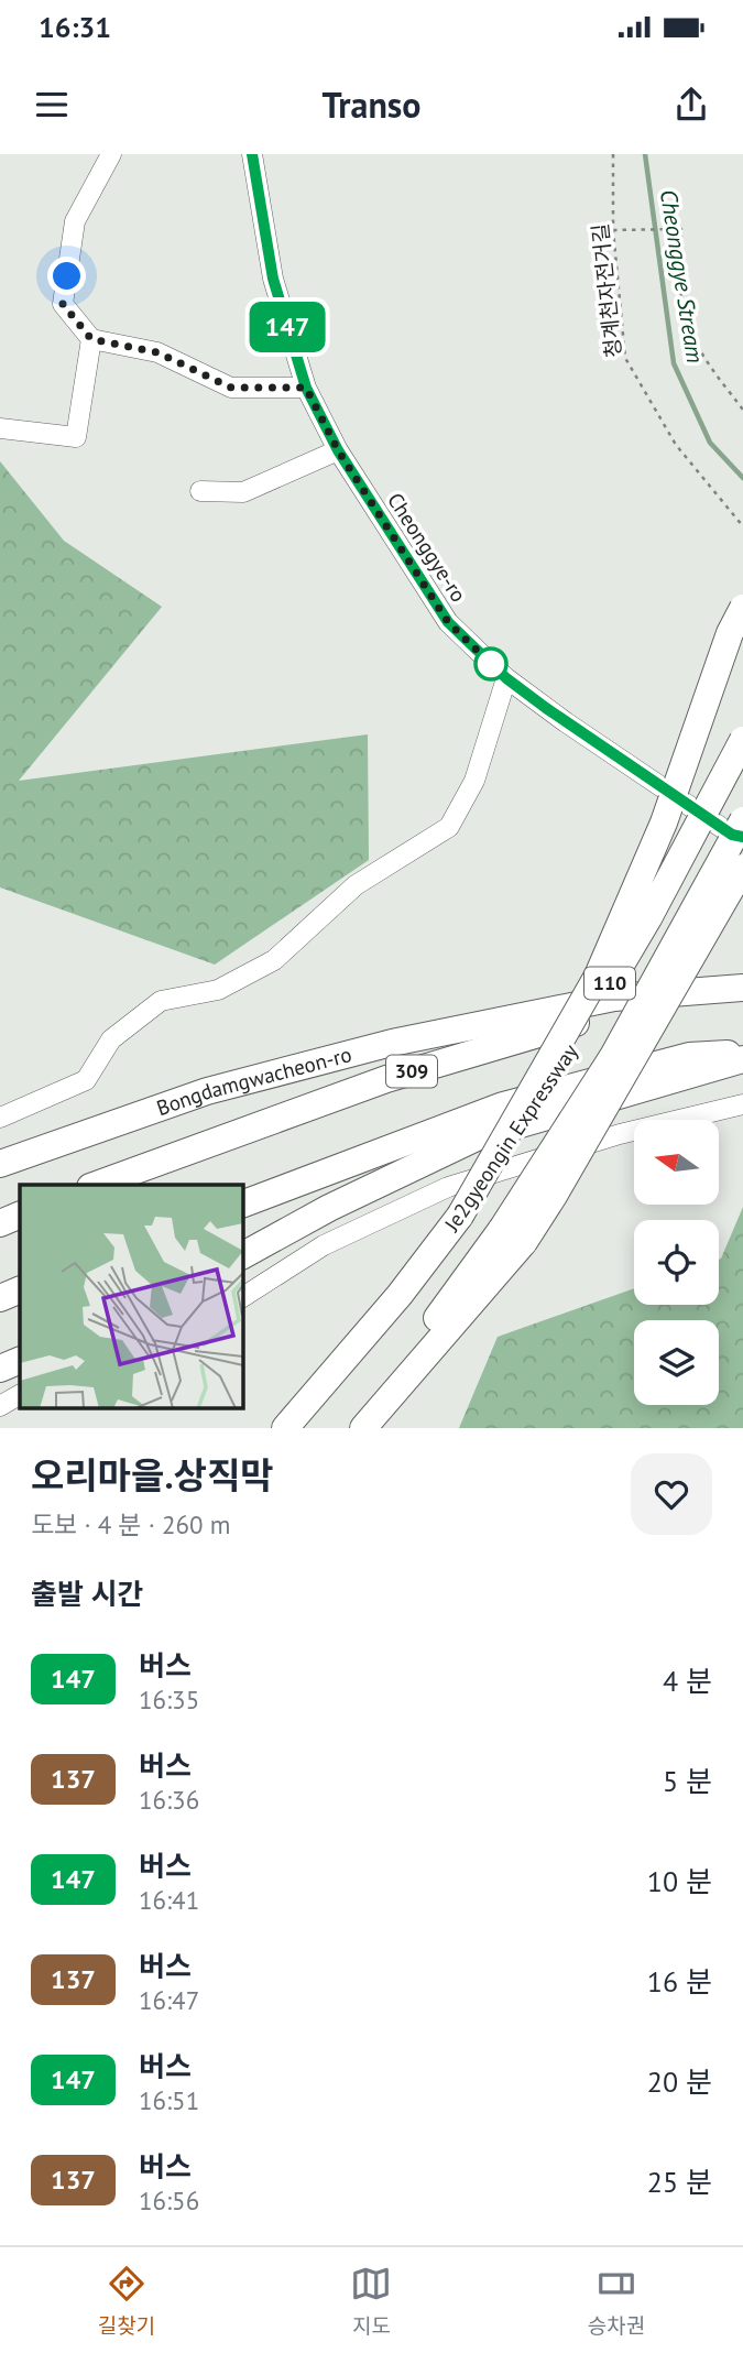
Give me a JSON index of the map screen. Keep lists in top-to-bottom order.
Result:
{
  "streets": {
    "highway": [
      "110",
      "309",
      "Bongdamgwacheon-ro",
      "Je2gyeongin Expressway"
    ],
    "street": ["Cheonggye-ro"],
    "path": ["청계천자전거길"]
  },
  "water": ["Cheonggye Stream"],
  "lines": ["bus line 147"],
  "north": "left",
  "page": {
    "status": "16:31",
    "header": "Transo",
    "on_map": "147",
    "heading": [
      ["오리마을.상직막", "도보 · 4 분 · 260 m"],
      "출발 시간"
    ],
    "list": [
      {
        "mark": "147",
        "name": "버스",
        "note": "16:35",
        "value": "4 분"
      },
      {
        "mark": "137",
        "name": "버스",
        "note": "16:36",
        "value": "5 분"
      },
      {
        "mark": "147",
        "name": "버스",
        "note": "16:41",
        "value": "10 분"
      },
      {
        "mark": "137",
        "name": "버스",
        "note": "16:47",
        "value": "16 분"
      },
      {
        "mark": "147",
        "name": "버스",
        "note": "16:51",
        "value": "20 분"
      },
      {
        "mark": "137",
        "name": "버스",
        "note": "16:56",
        "value": "25 분"
      }
    ],
    "tabs": ["길찾기", "지도", "승차권"]
  }
}
